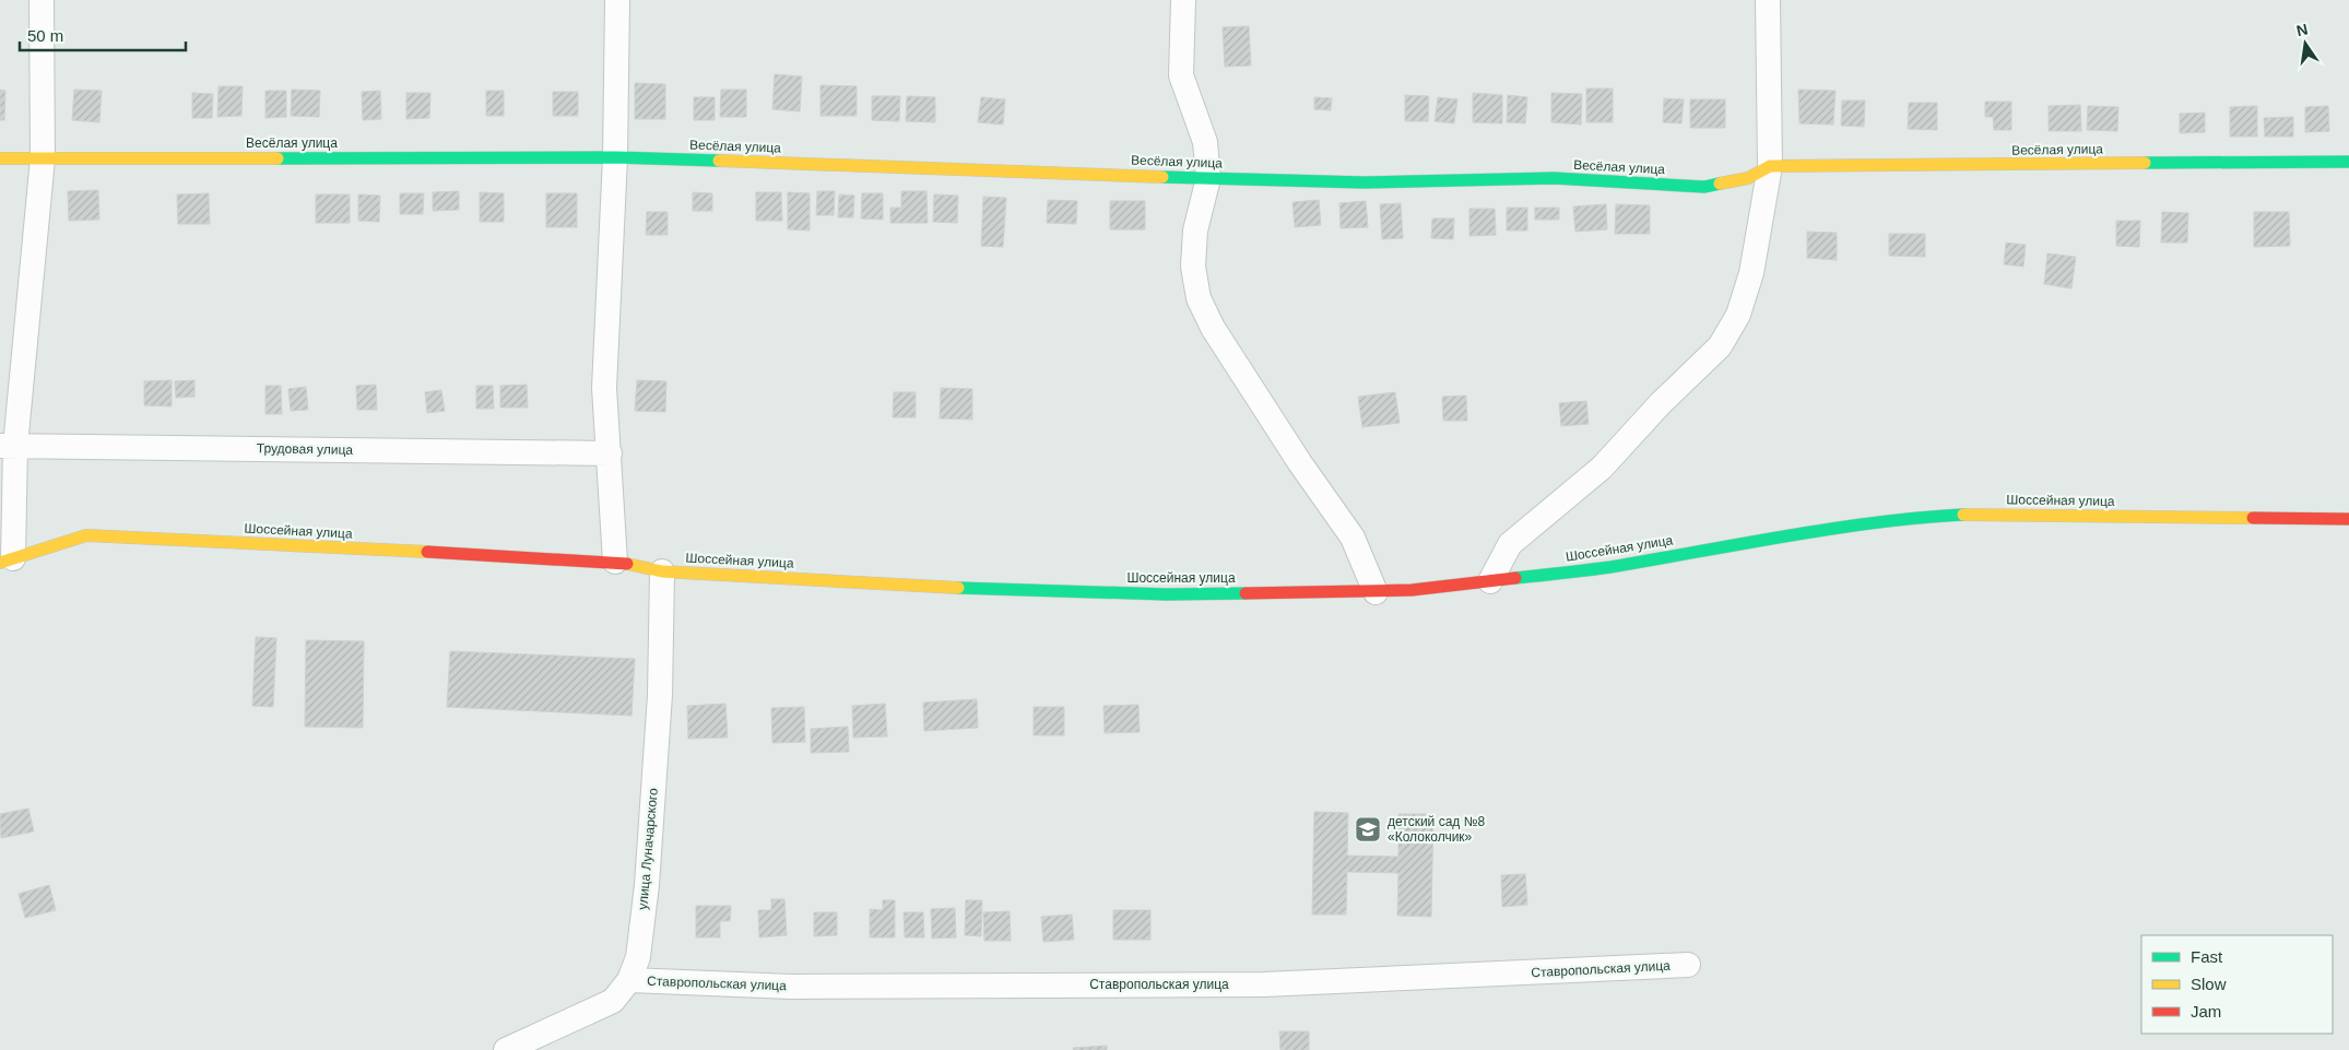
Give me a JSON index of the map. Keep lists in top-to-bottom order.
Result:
{
  "streets": {
    "street": [
      "Весёлая улица",
      "Трудовая улица",
      "Шоссейная улица",
      "улица Луначарского",
      "Ставропольская улица"
    ]
  },
  "crossings": [
    ["Шоссейная улица", "улица Луначарского"],
    ["улица Луначарского", "Ставропольская улица"]
  ],
  "places": {
    "school or university": ["детский сад №8 «Колоколчик»"]
  },
  "legend": ["Fast", "Slow", "Jam"],
  "scale_bar": "50 m",
  "north": "top"
}
